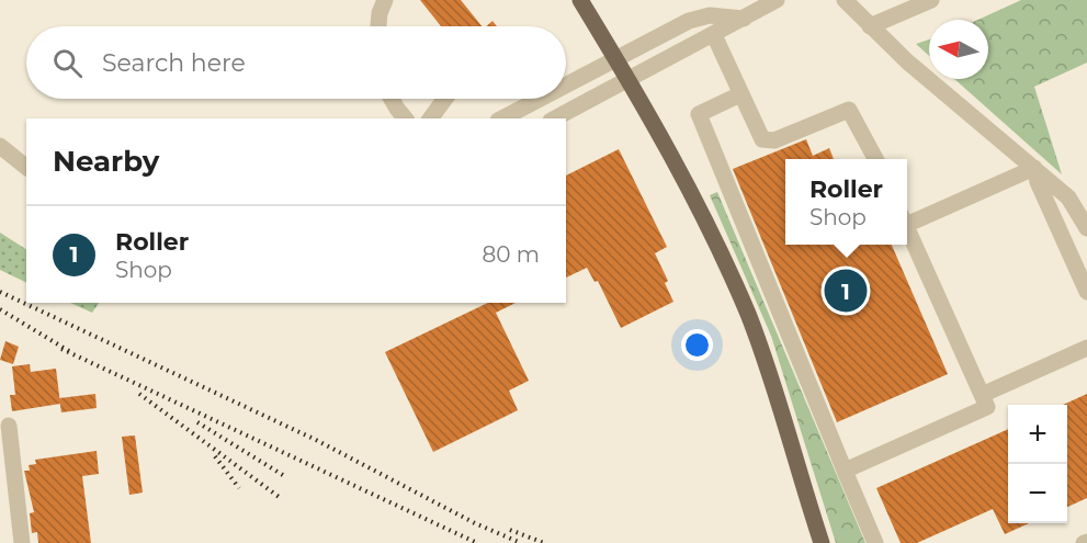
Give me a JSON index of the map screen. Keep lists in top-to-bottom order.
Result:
{
  "north": "left",
  "page": {
    "search": "Search here",
    "heading": "Nearby",
    "popup": ["Roller", "Shop"],
    "list": [
      {
        "mark": "1",
        "name": "Roller",
        "note": "Shop",
        "value": "80 m"
      }
    ],
    "pins": "1",
    "map_buttons": ["+", "−"]
  }
}
